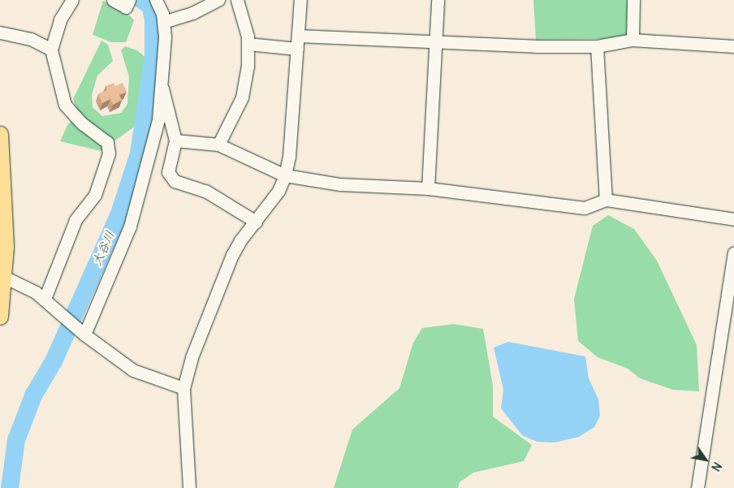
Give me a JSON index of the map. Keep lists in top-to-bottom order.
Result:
{
  "water": ["大谷川"],
  "north": "bottom right"
}
